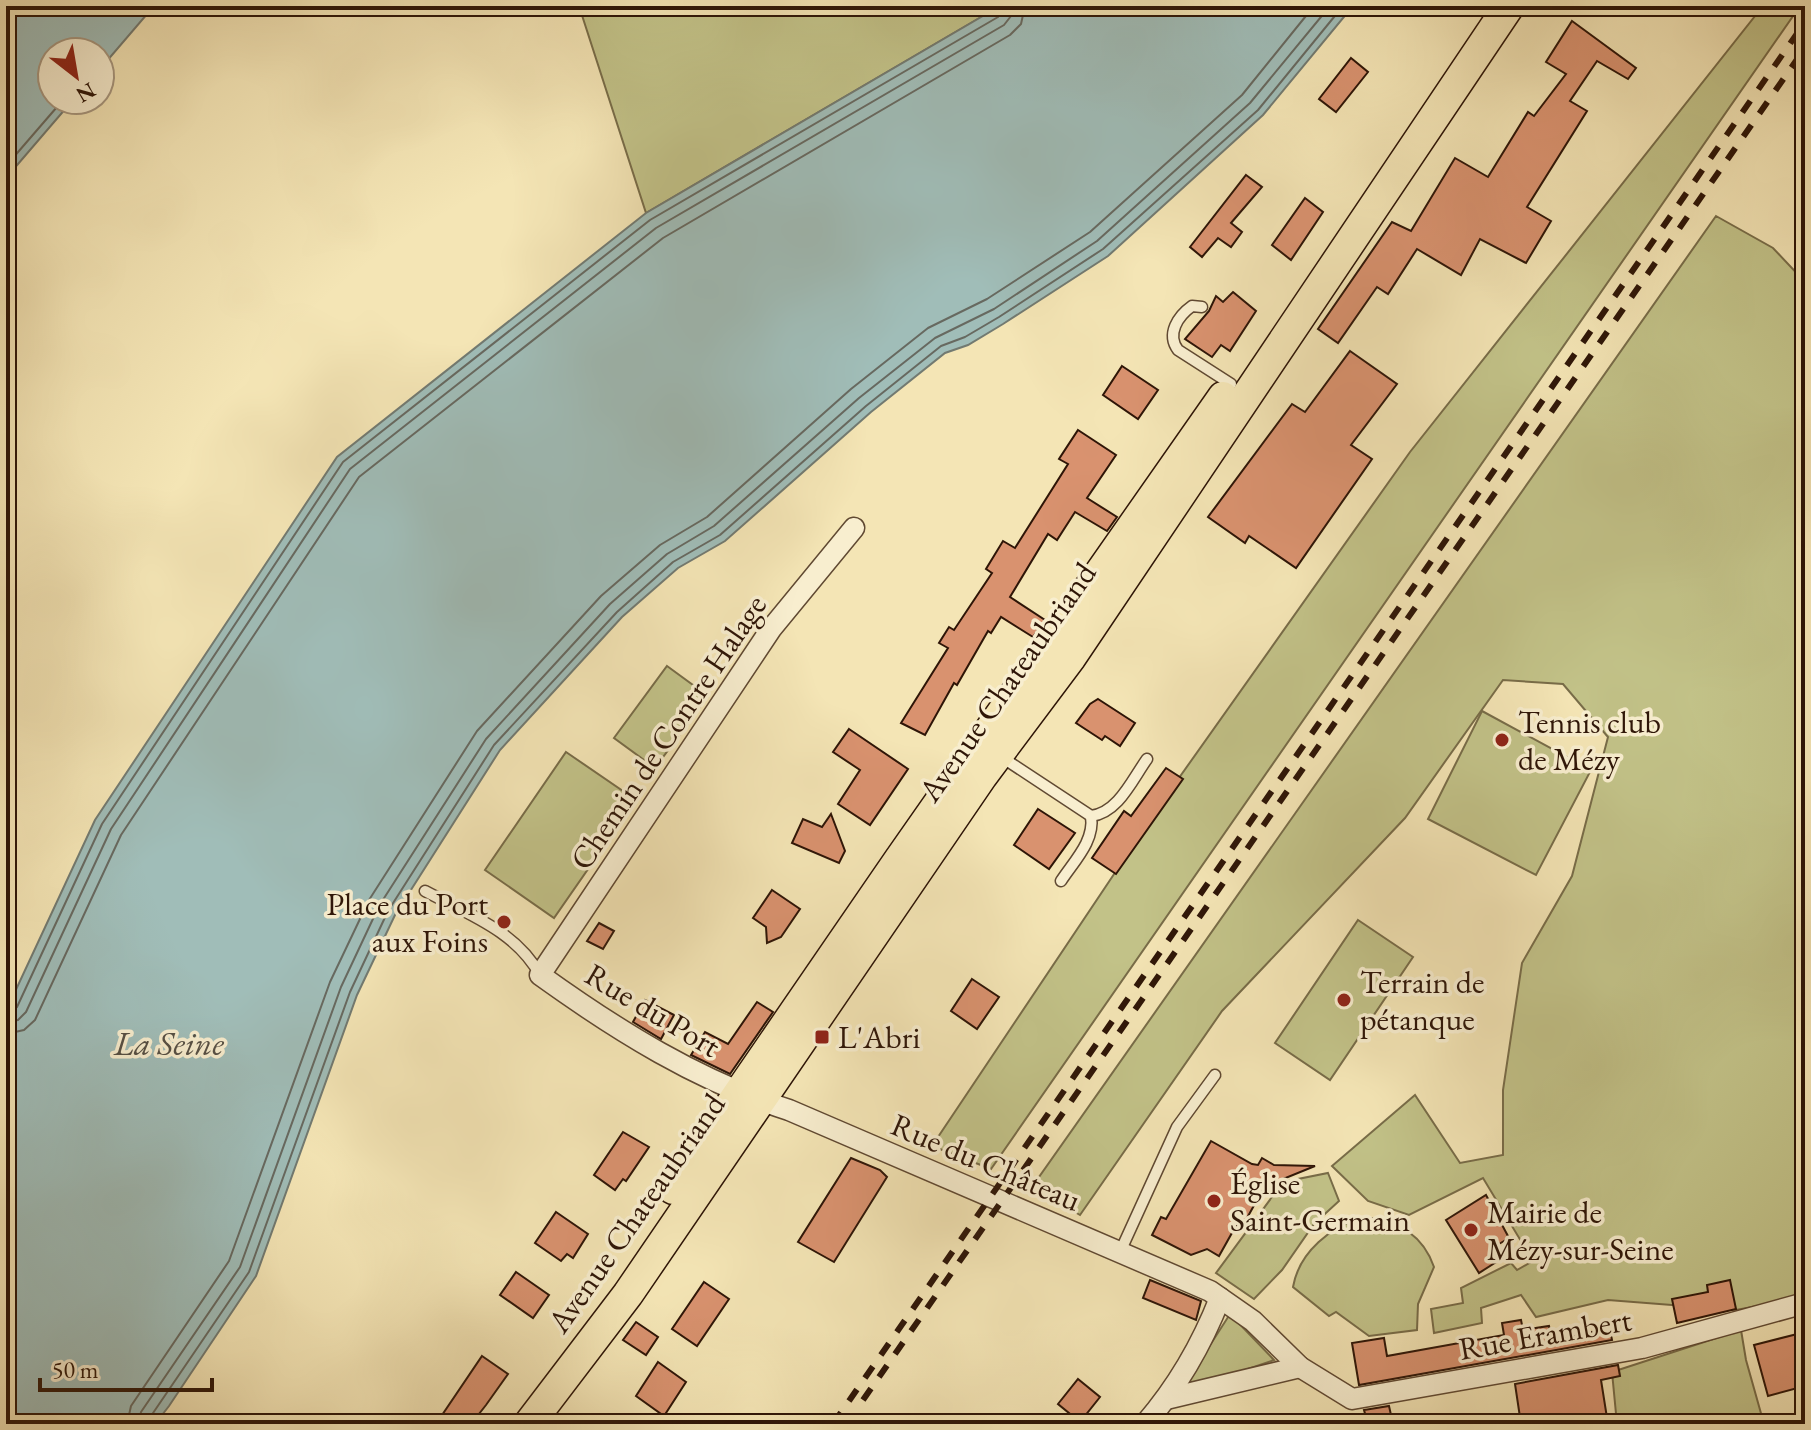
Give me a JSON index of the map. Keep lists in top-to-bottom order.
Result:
{
  "streets": {
    "main road": ["Avenue Chateaubriand"],
    "street": [
      "Chemin de Contre Halage",
      "Rue du Port",
      "Rue du Château",
      "Rue Erambert"
    ]
  },
  "crossings": [
    ["Avenue Chateaubriand", "Rue du Port"],
    ["Avenue Chateaubriand", "Rue du Château"],
    ["Chemin de Contre Halage", "Rue du Port"],
    ["Rue du Port", "Rue du Château"],
    ["Rue du Château", "Rue Erambert"]
  ],
  "water": ["La Seine"],
  "places": {
    "other": [
      "Tennis club de Mézy",
      "Place du Port aux Foins",
      "Terrain de pétanque",
      "Église Saint-Germain",
      "Mairie de Mézy-sur-Seine"
    ],
    "transit": ["L'Abri"]
  },
  "scale_bar": "50 m",
  "north": "bottom right"
}
